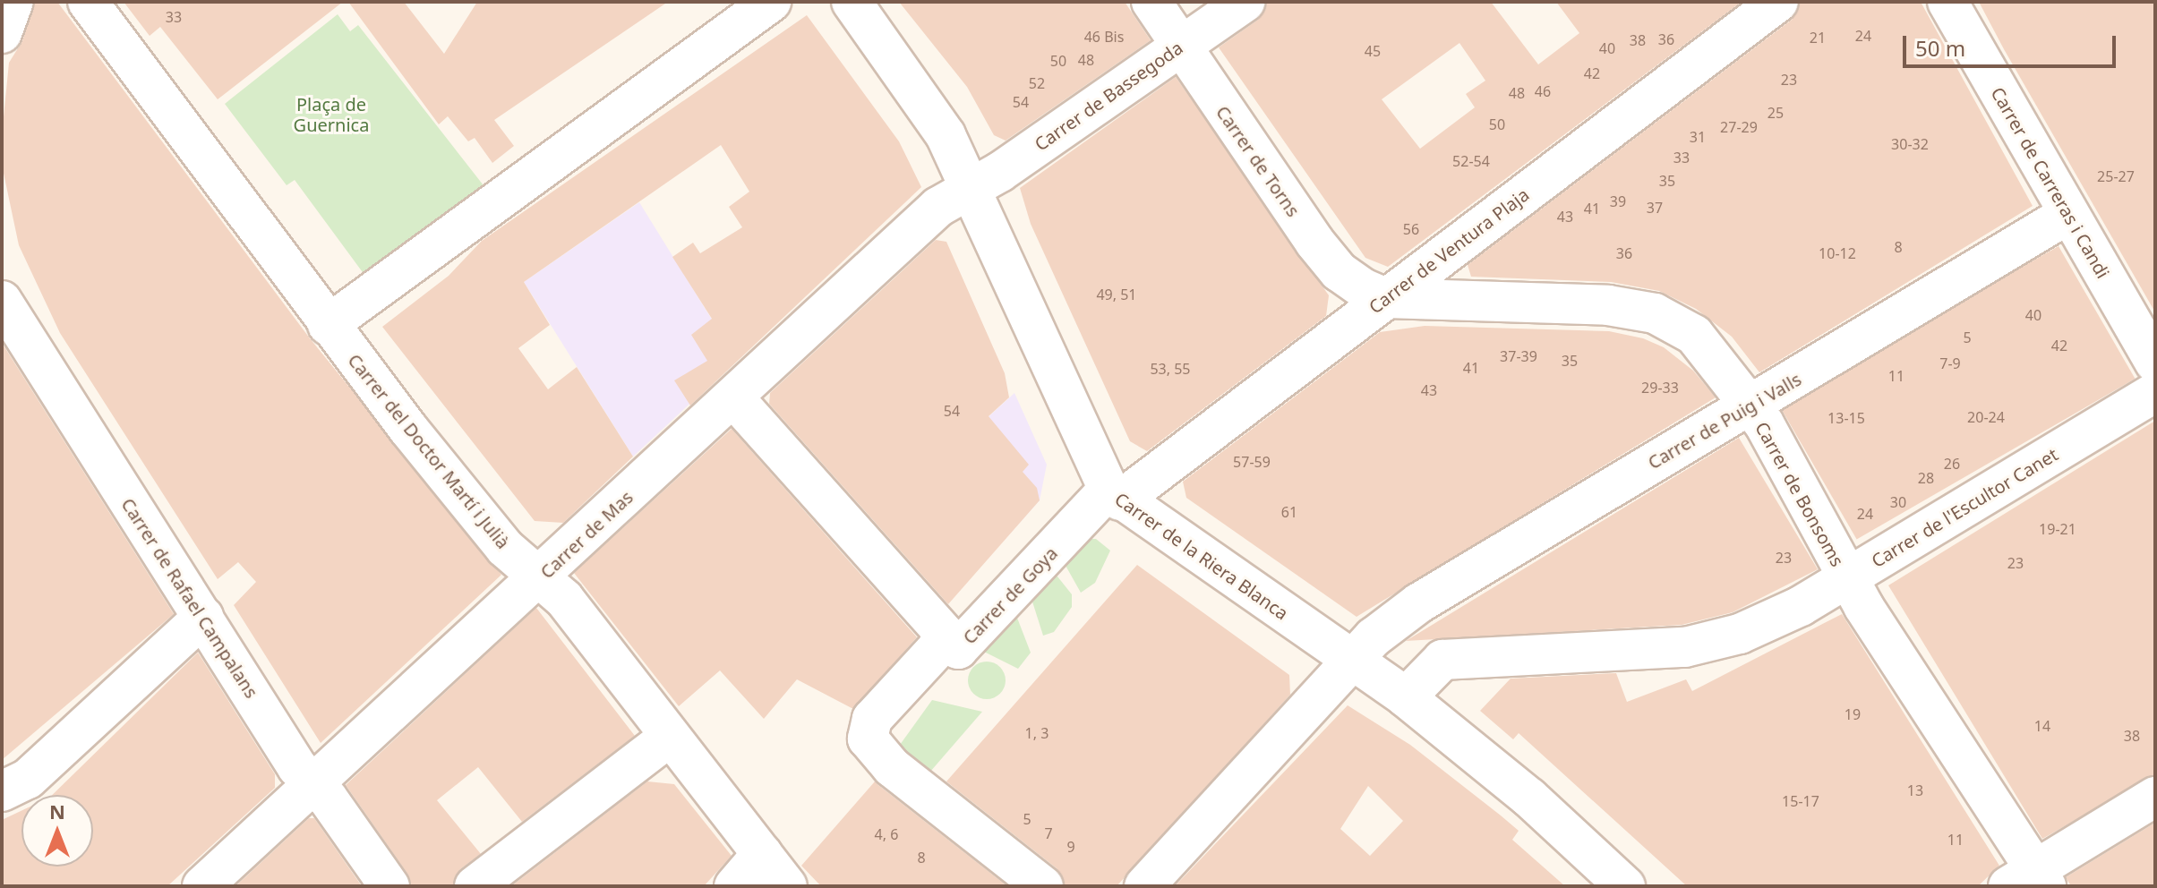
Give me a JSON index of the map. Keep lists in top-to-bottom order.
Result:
{
  "streets": {
    "street": [
      "Carrer de Bassegoda",
      "Carrer de Torns",
      "Carrer de Carreras i Candi",
      "Carrer de Ventura Plaja",
      "Carrer de Puig i Valls",
      "Carrer del Doctor Martí i Julià",
      "Carrer de Bonsoms",
      "Carrer de l'Escultor Canet",
      "Carrer de Mas",
      "Carrer de la Riera Blanca",
      "Carrer de Goya",
      "Carrer de Rafael Campalans"
    ]
  },
  "crossings": [
    ["Carrer de Bassegoda", "Carrer de Torns"],
    ["Carrer de Bassegoda", "Carrer de Mas"],
    ["Carrer de Bassegoda", "Carrer de la Riera Blanca"],
    ["Carrer de Torns", "Carrer de Ventura Plaja"],
    ["Carrer de Torns", "Carrer de Bonsoms"],
    ["Carrer de Carreras i Candi", "Carrer de Puig i Valls"],
    ["Carrer de Ventura Plaja", "Carrer de Bonsoms"],
    ["Carrer de Ventura Plaja", "Carrer de la Riera Blanca"],
    ["Carrer de Ventura Plaja", "Carrer de Goya"],
    ["Carrer de Puig i Valls", "Carrer de Bonsoms"],
    ["Carrer de Puig i Valls", "Carrer de la Riera Blanca"],
    ["Carrer del Doctor Martí i Julià", "Carrer de Mas"],
    ["Carrer de Bonsoms", "Carrer de l'Escultor Canet"],
    ["Carrer de l'Escultor Canet", "Carrer de la Riera Blanca"],
    ["Carrer de Mas", "Carrer de la Riera Blanca"],
    ["Carrer de Mas", "Carrer de Rafael Campalans"],
    ["Carrer de la Riera Blanca", "Carrer de Goya"]
  ],
  "parks": ["Plaça de Guernica"],
  "house_numbers": [
    "33",
    "24",
    "46 Bis",
    "21",
    "36",
    "38",
    "40",
    "45",
    "48",
    "50",
    "42",
    "23",
    "52",
    "46",
    "48",
    "54",
    "25",
    "50",
    "27-29",
    "31",
    "30-32",
    "33",
    "52-54",
    "25-27",
    "35",
    "39",
    "37",
    "41",
    "43",
    "56",
    "8",
    "36",
    "10-12",
    "49, 51",
    "40",
    "5",
    "42",
    "37-39",
    "35",
    "7-9",
    "41",
    "53, 55",
    "11",
    "29-33",
    "43",
    "54",
    "20-24",
    "13-15",
    "57-59",
    "26",
    "28",
    "30",
    "61",
    "24",
    "19-21",
    "23",
    "23",
    "19",
    "14",
    "1, 3",
    "38",
    "13",
    "15-17",
    "5",
    "7",
    "4, 6",
    "11",
    "9",
    "8"
  ],
  "scale_bar": "50 m",
  "north": "top"
}
